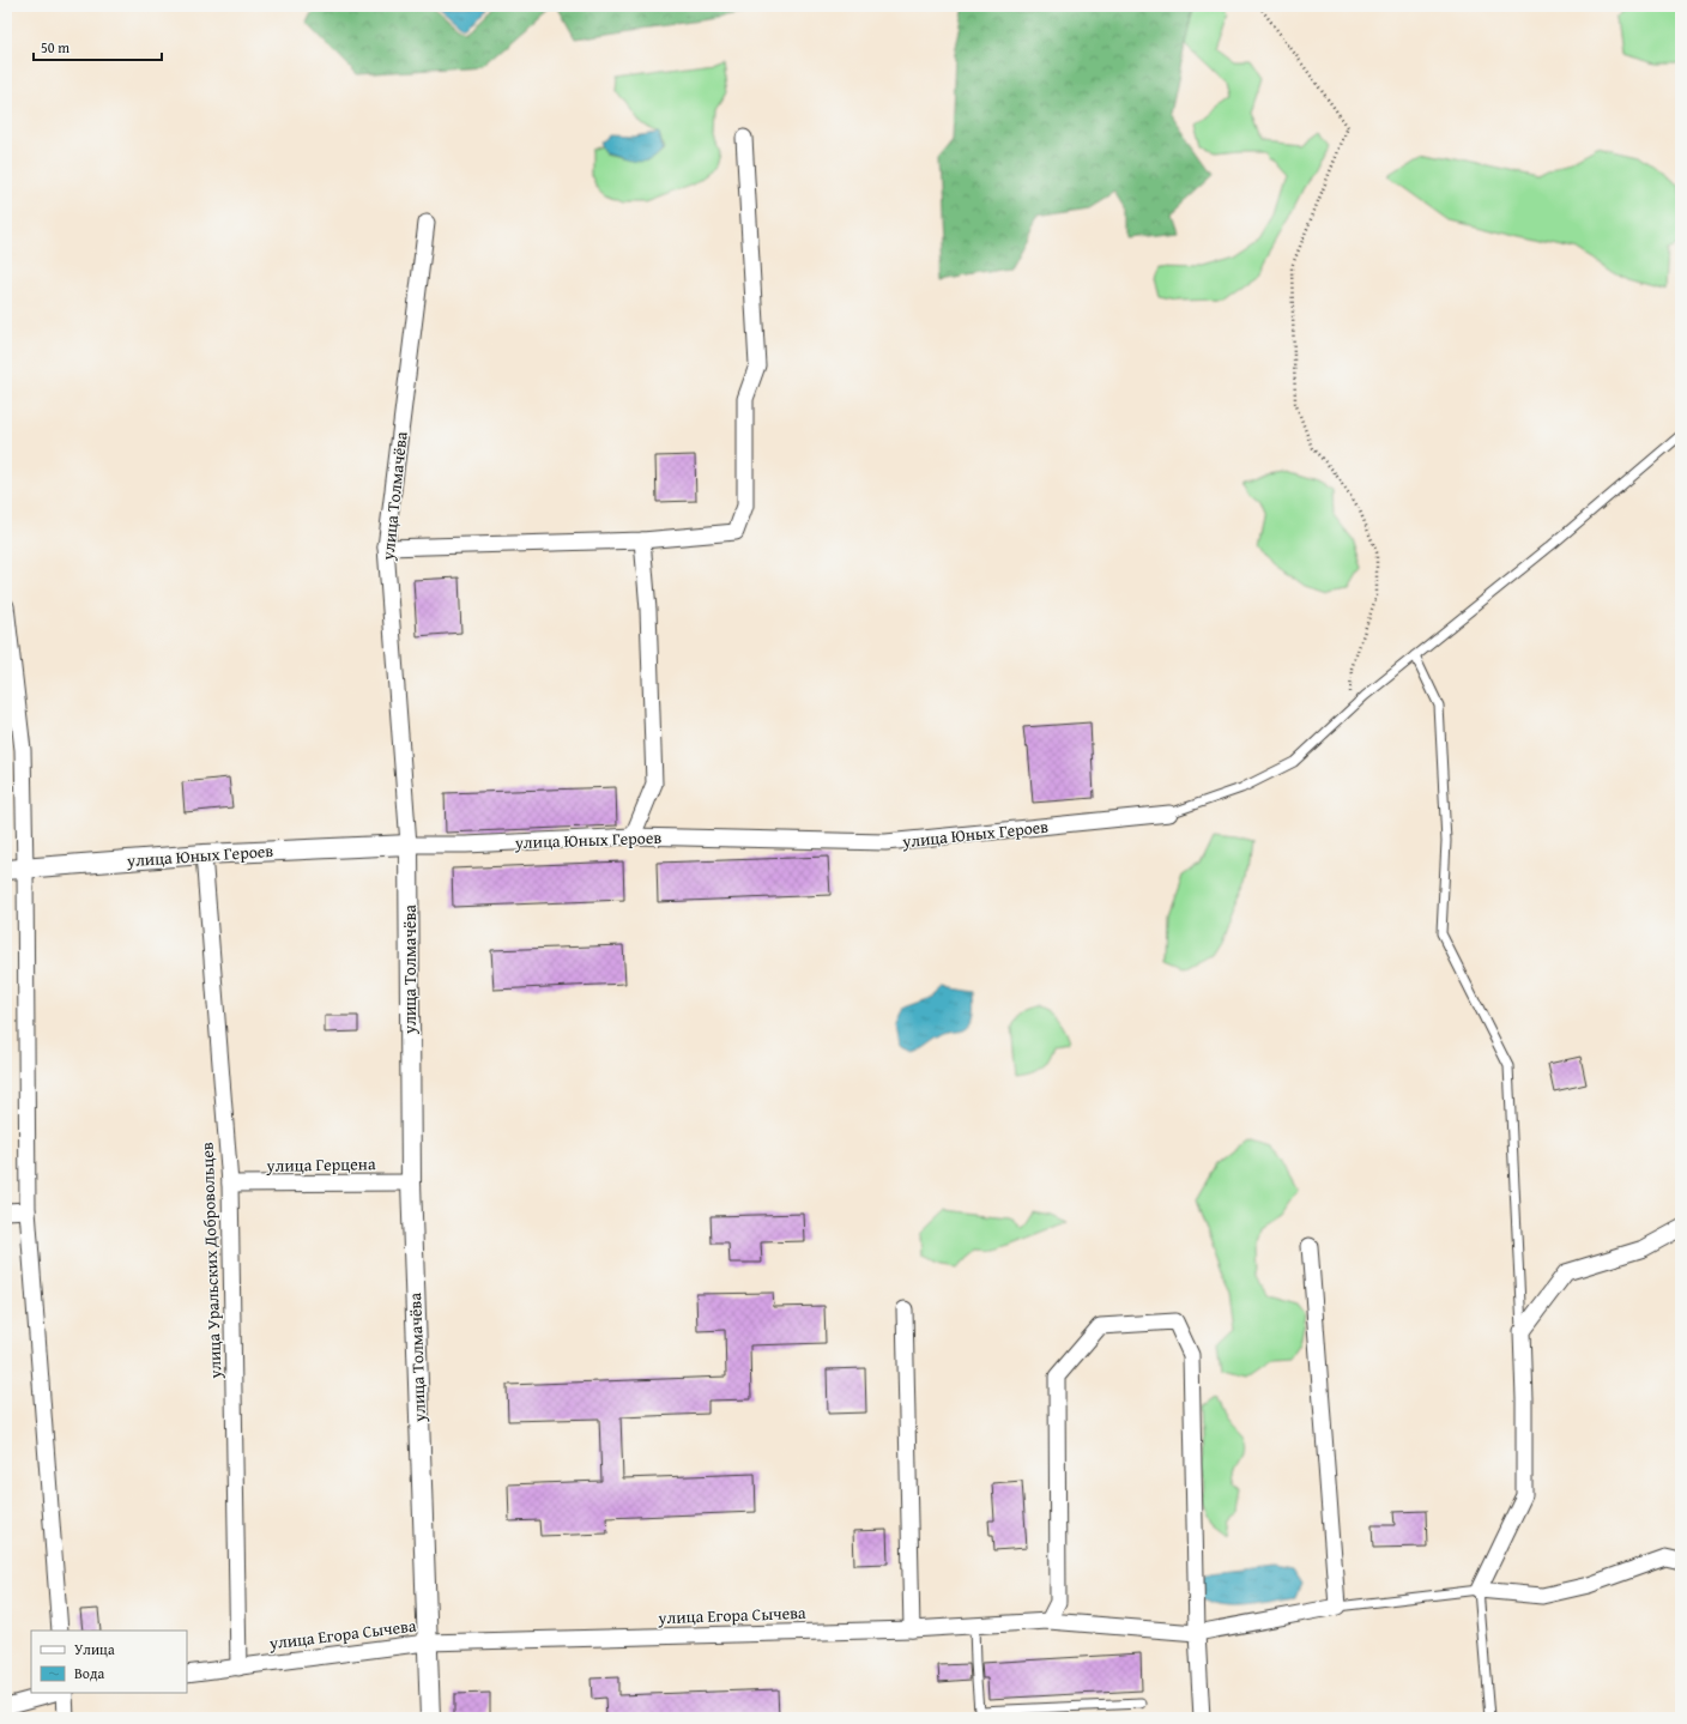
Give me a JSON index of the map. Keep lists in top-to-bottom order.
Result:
{
  "streets": {
    "street": [
      "улица Толмачёва",
      "улица Юных Героев",
      "улица Герцена",
      "улица Уральских Добровольцев",
      "улица Егора Сычева"
    ]
  },
  "crossings": [
    ["улица Толмачёва", "улица Юных Героев"],
    ["улица Толмачёва", "улица Герцена"],
    ["улица Толмачёва", "улица Егора Сычева"],
    ["улица Юных Героев", "улица Уральских Добровольцев"],
    ["улица Герцена", "улица Уральских Добровольцев"],
    ["улица Уральских Добровольцев", "улица Егора Сычева"]
  ],
  "legend": ["Улица", "Вода"],
  "scale_bar": "50 m"
}
